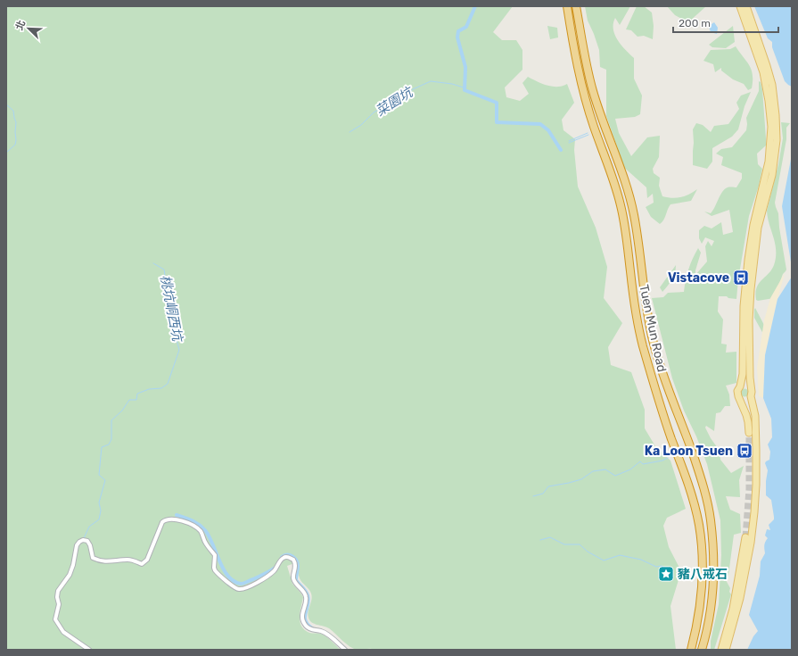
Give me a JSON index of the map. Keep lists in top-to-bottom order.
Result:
{
  "streets": {
    "highway": ["Tuen Mun Road"]
  },
  "water": ["菜園坑", "桃坑峒西坑"],
  "places": {
    "bus stop": ["Vistacove", "Ka Loon Tsuen"],
    "place": ["豬八戒石"]
  },
  "scale_bar": "200 m",
  "north": "top left"
}
